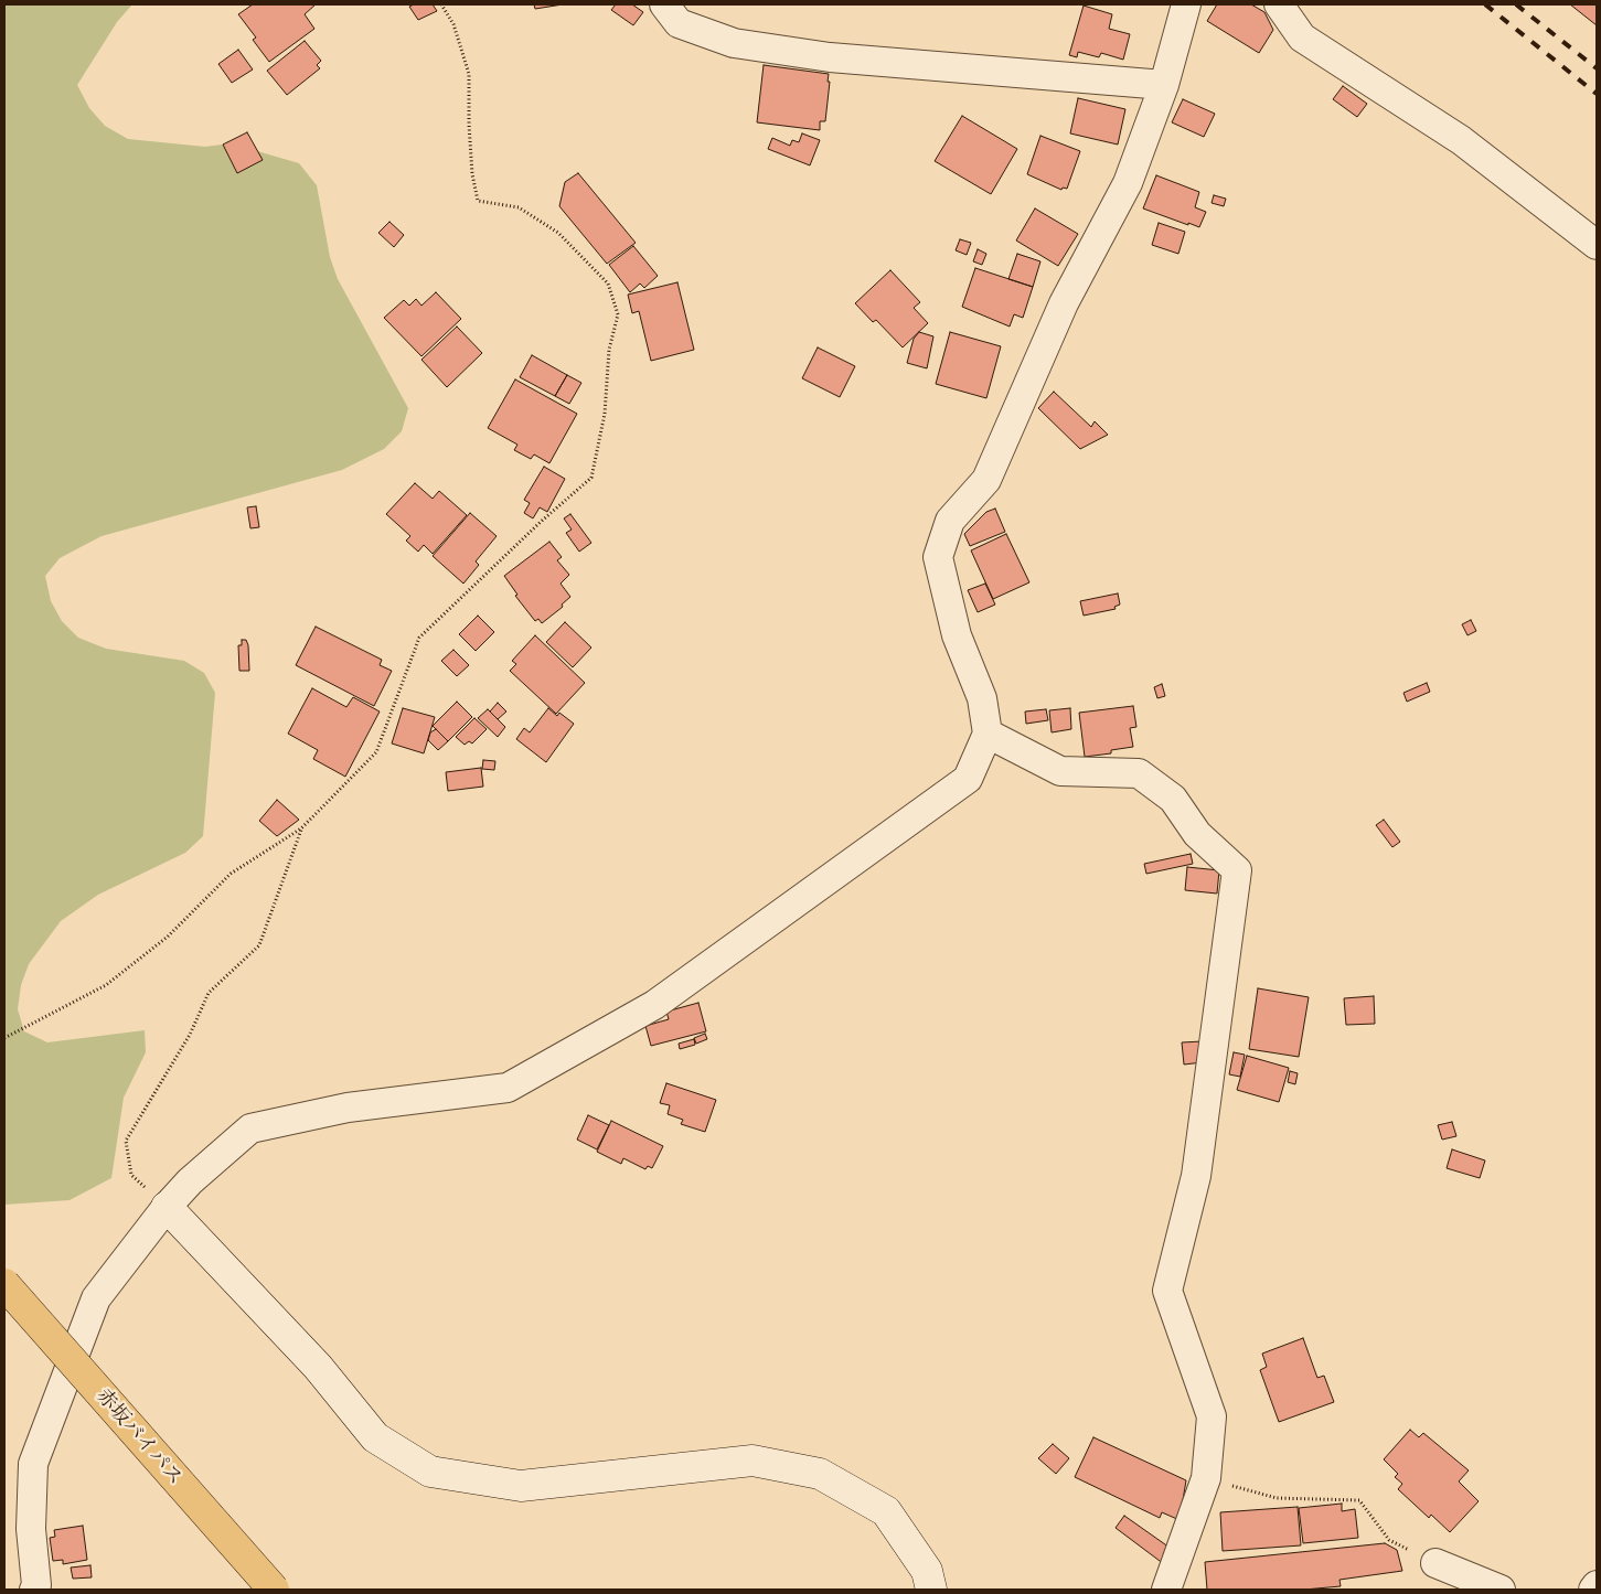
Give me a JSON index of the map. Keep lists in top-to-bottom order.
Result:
{
  "streets": {
    "highway": ["赤坂バイパス"]
  }
}
